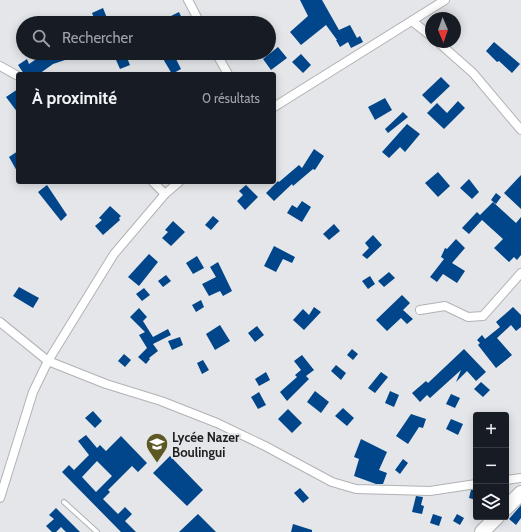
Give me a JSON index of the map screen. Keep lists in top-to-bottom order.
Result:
{
  "places": {
    "school or university": ["Lycée Nazer Boulingui"]
  },
  "north": "bottom",
  "page": {
    "search": "Rechercher",
    "heading": ["À proximité", "0 résultats"],
    "map_buttons": ["+", "−"]
  }
}
